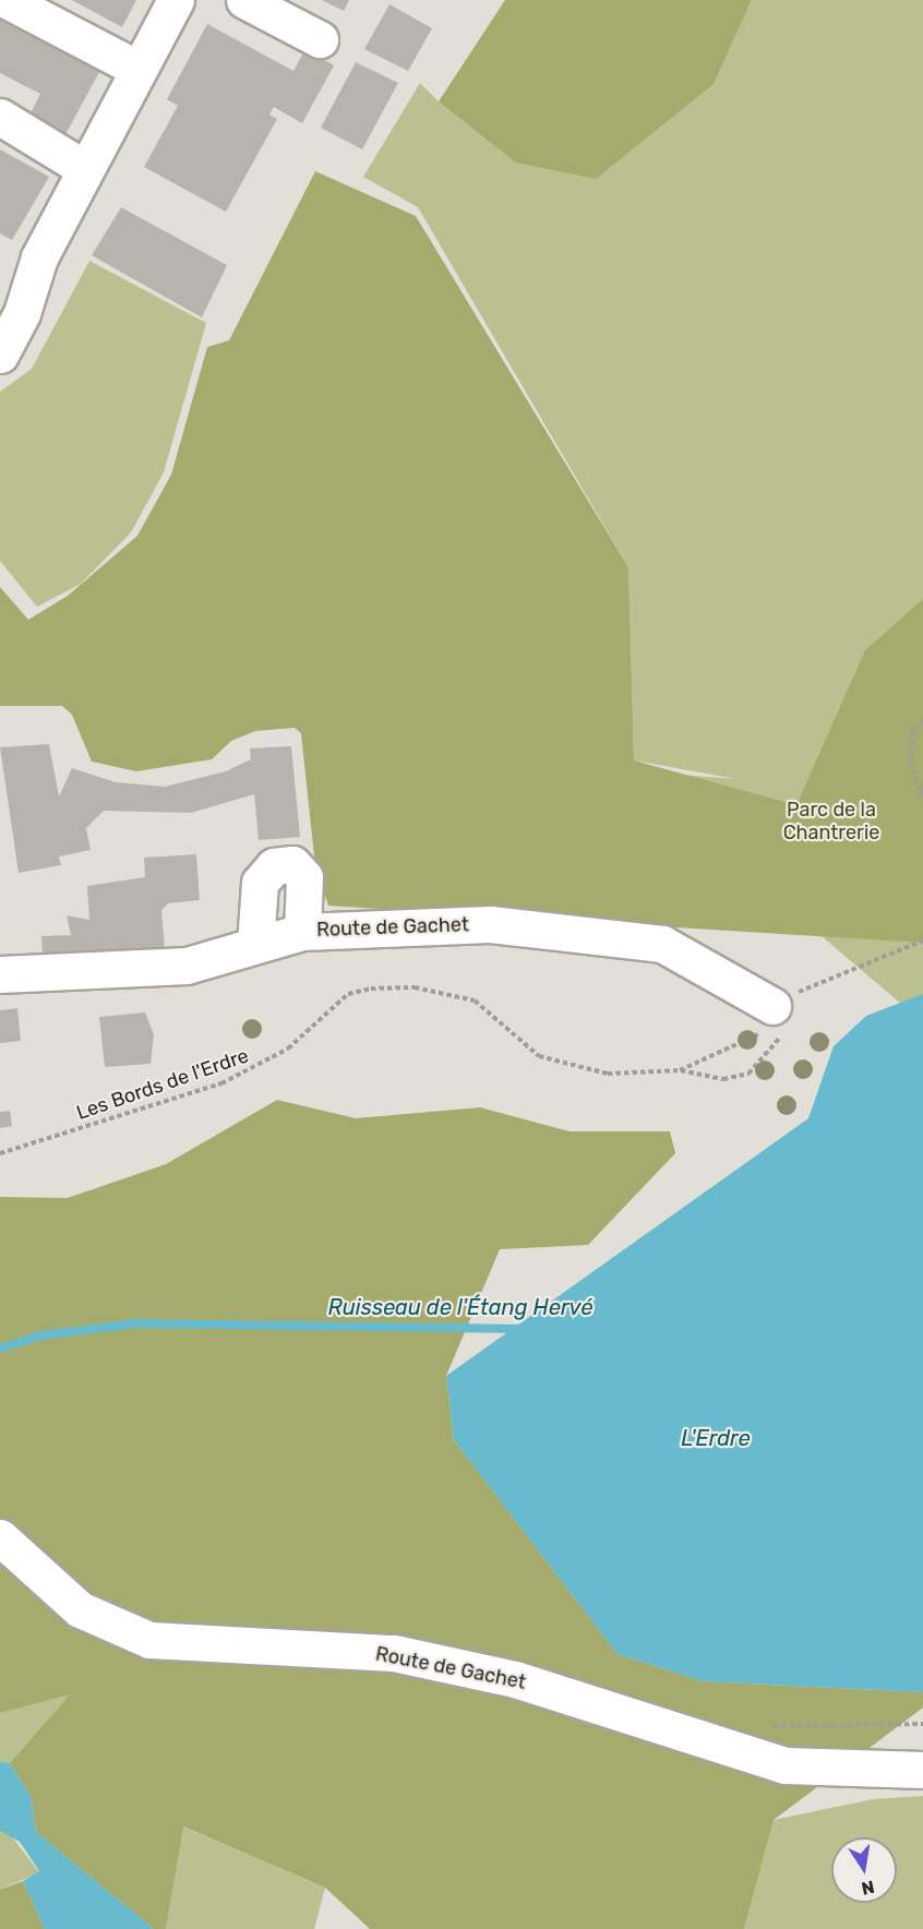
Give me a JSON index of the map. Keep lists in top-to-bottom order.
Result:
{
  "streets": {
    "street": ["Route de Gachet"],
    "path": ["Les Bords de l'Erdre"]
  },
  "crossings": [
    ["Route de Gachet", "Les Bords de l'Erdre"]
  ],
  "water": ["Ruisseau de l'Étang Hervé", "L'Erdre"],
  "parks": ["Parc de la Chantrerie"],
  "north": "bottom"
}
